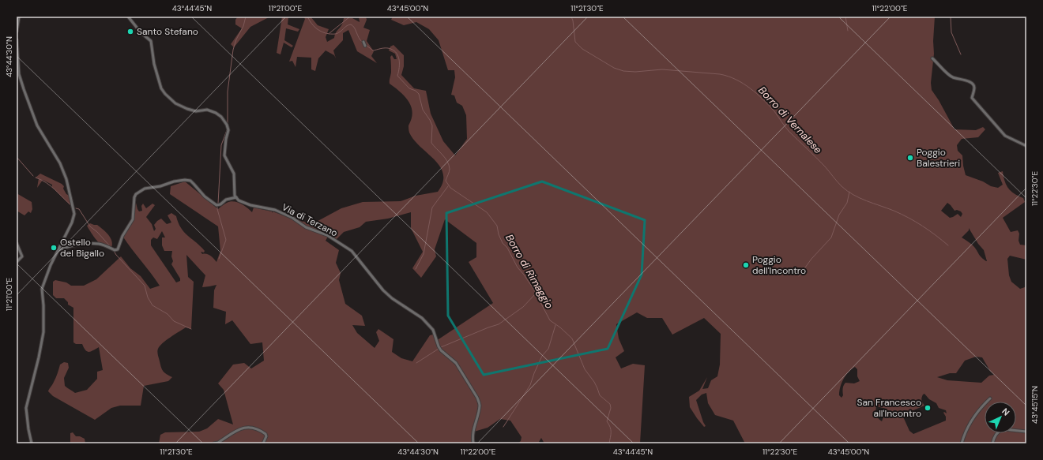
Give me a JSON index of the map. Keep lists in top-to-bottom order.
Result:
{
  "streets": {
    "street": ["Via di Terzano"]
  },
  "water": ["Borro di Vernalese", "Borro di Rimaggio"],
  "places": [
    "Santo Stefano",
    "Poggio Balestrieri",
    "Ostello del Bigallo",
    "Poggio dell'Incontro",
    "San Francesco all'Incontro"
  ],
  "north": "top right",
  "coordinates": [
    "43°44'45\"N",
    "11°21'00\"E",
    "43°45'00\"N",
    "11°21'30\"E",
    "11°22'00\"E",
    "43°44'30\"N",
    "11°22'30\"E",
    "43°45'15\"N"
  ]
}
